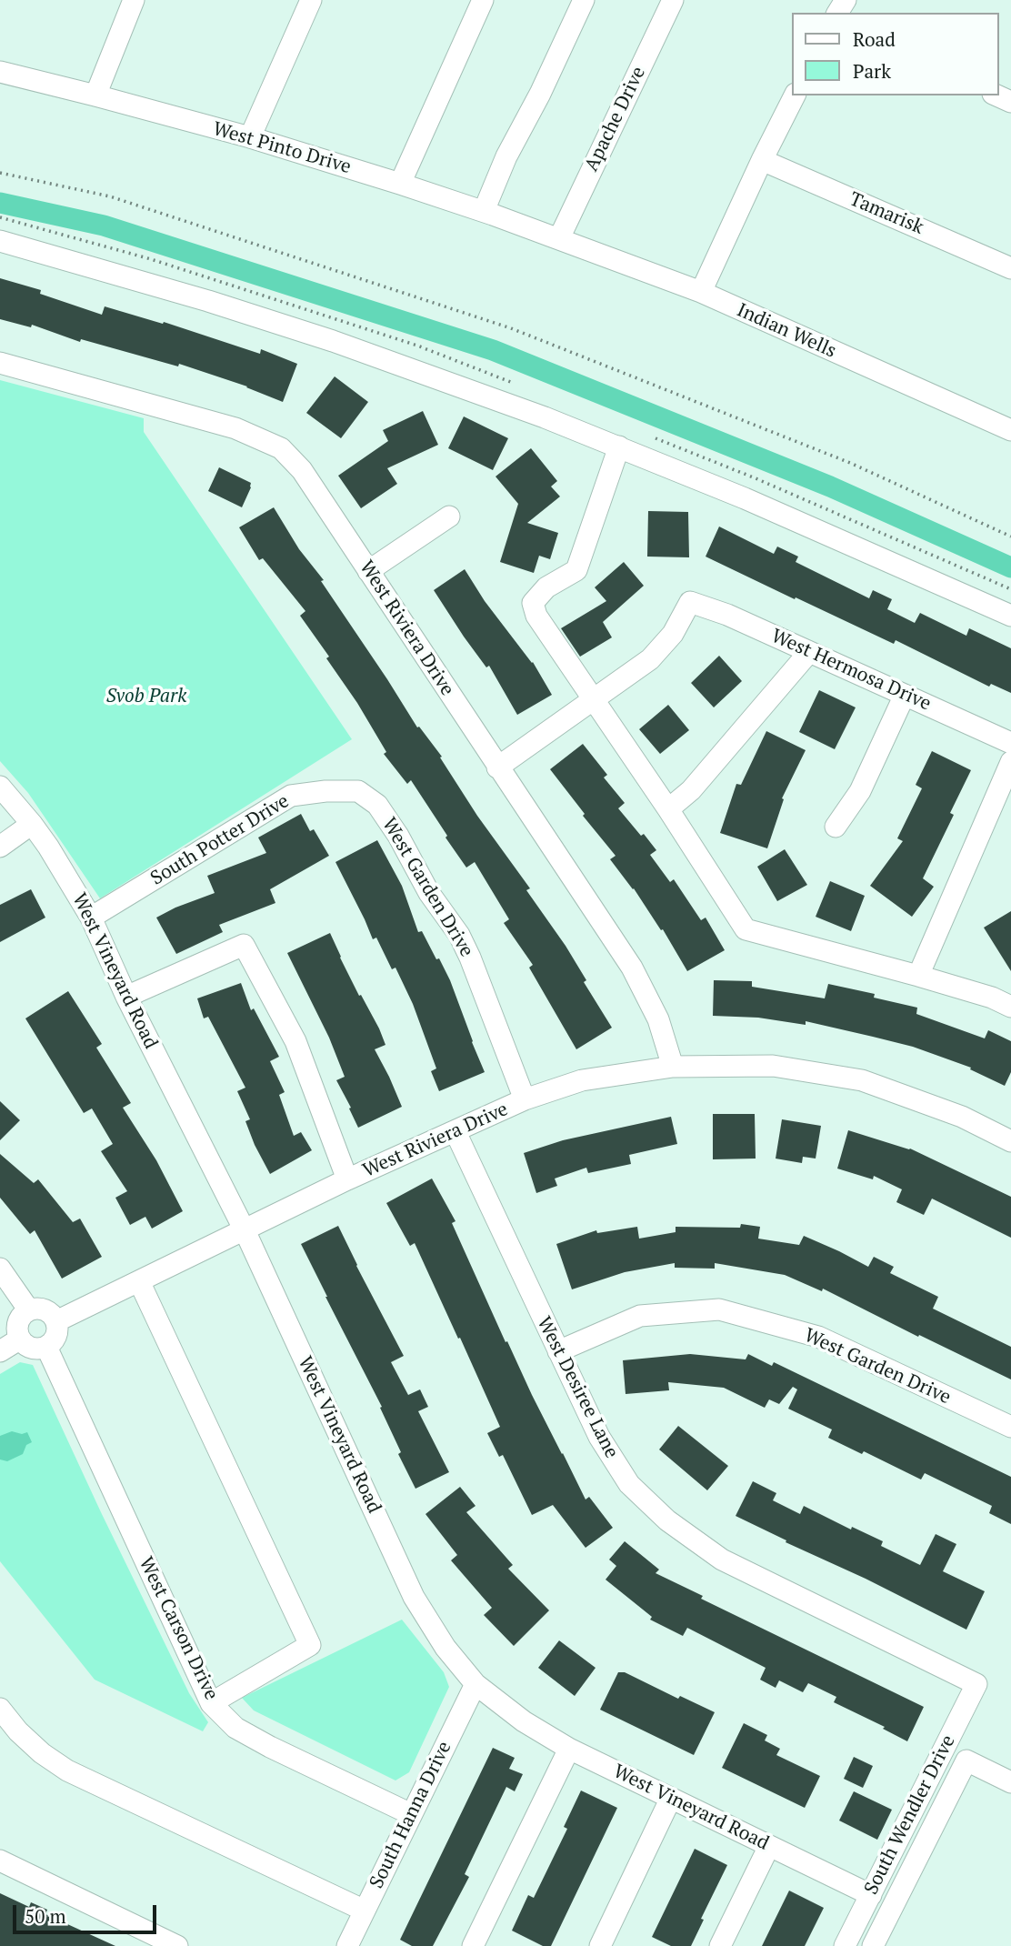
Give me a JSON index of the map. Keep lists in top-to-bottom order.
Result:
{
  "streets": {
    "street": [
      "Apache Drive",
      "West Pinto Drive",
      "Tamarisk",
      "Indian Wells",
      "West Riviera Drive",
      "West Hermosa Drive",
      "South Potter Drive",
      "West Garden Drive",
      "West Vineyard Road",
      "West Desiree Lane",
      "West Carson Drive",
      "South Hanna Drive",
      "South Wendler Drive"
    ]
  },
  "crossings": [
    ["Apache Drive", "West Pinto Drive"],
    ["Apache Drive", "Indian Wells"],
    ["West Pinto Drive", "Indian Wells"],
    ["West Riviera Drive", "West Garden Drive"],
    ["West Riviera Drive", "West Vineyard Road"],
    ["West Riviera Drive", "West Desiree Lane"],
    ["West Riviera Drive", "West Carson Drive"],
    ["South Potter Drive", "West Garden Drive"],
    ["South Potter Drive", "West Vineyard Road"],
    ["West Garden Drive", "West Desiree Lane"],
    ["West Vineyard Road", "South Hanna Drive"],
    ["West Vineyard Road", "South Wendler Drive"],
    ["West Desiree Lane", "South Wendler Drive"],
    ["West Carson Drive", "South Hanna Drive"]
  ],
  "parks": ["Svob Park"],
  "legend": ["Road", "Park"],
  "scale_bar": "50 m"
}
